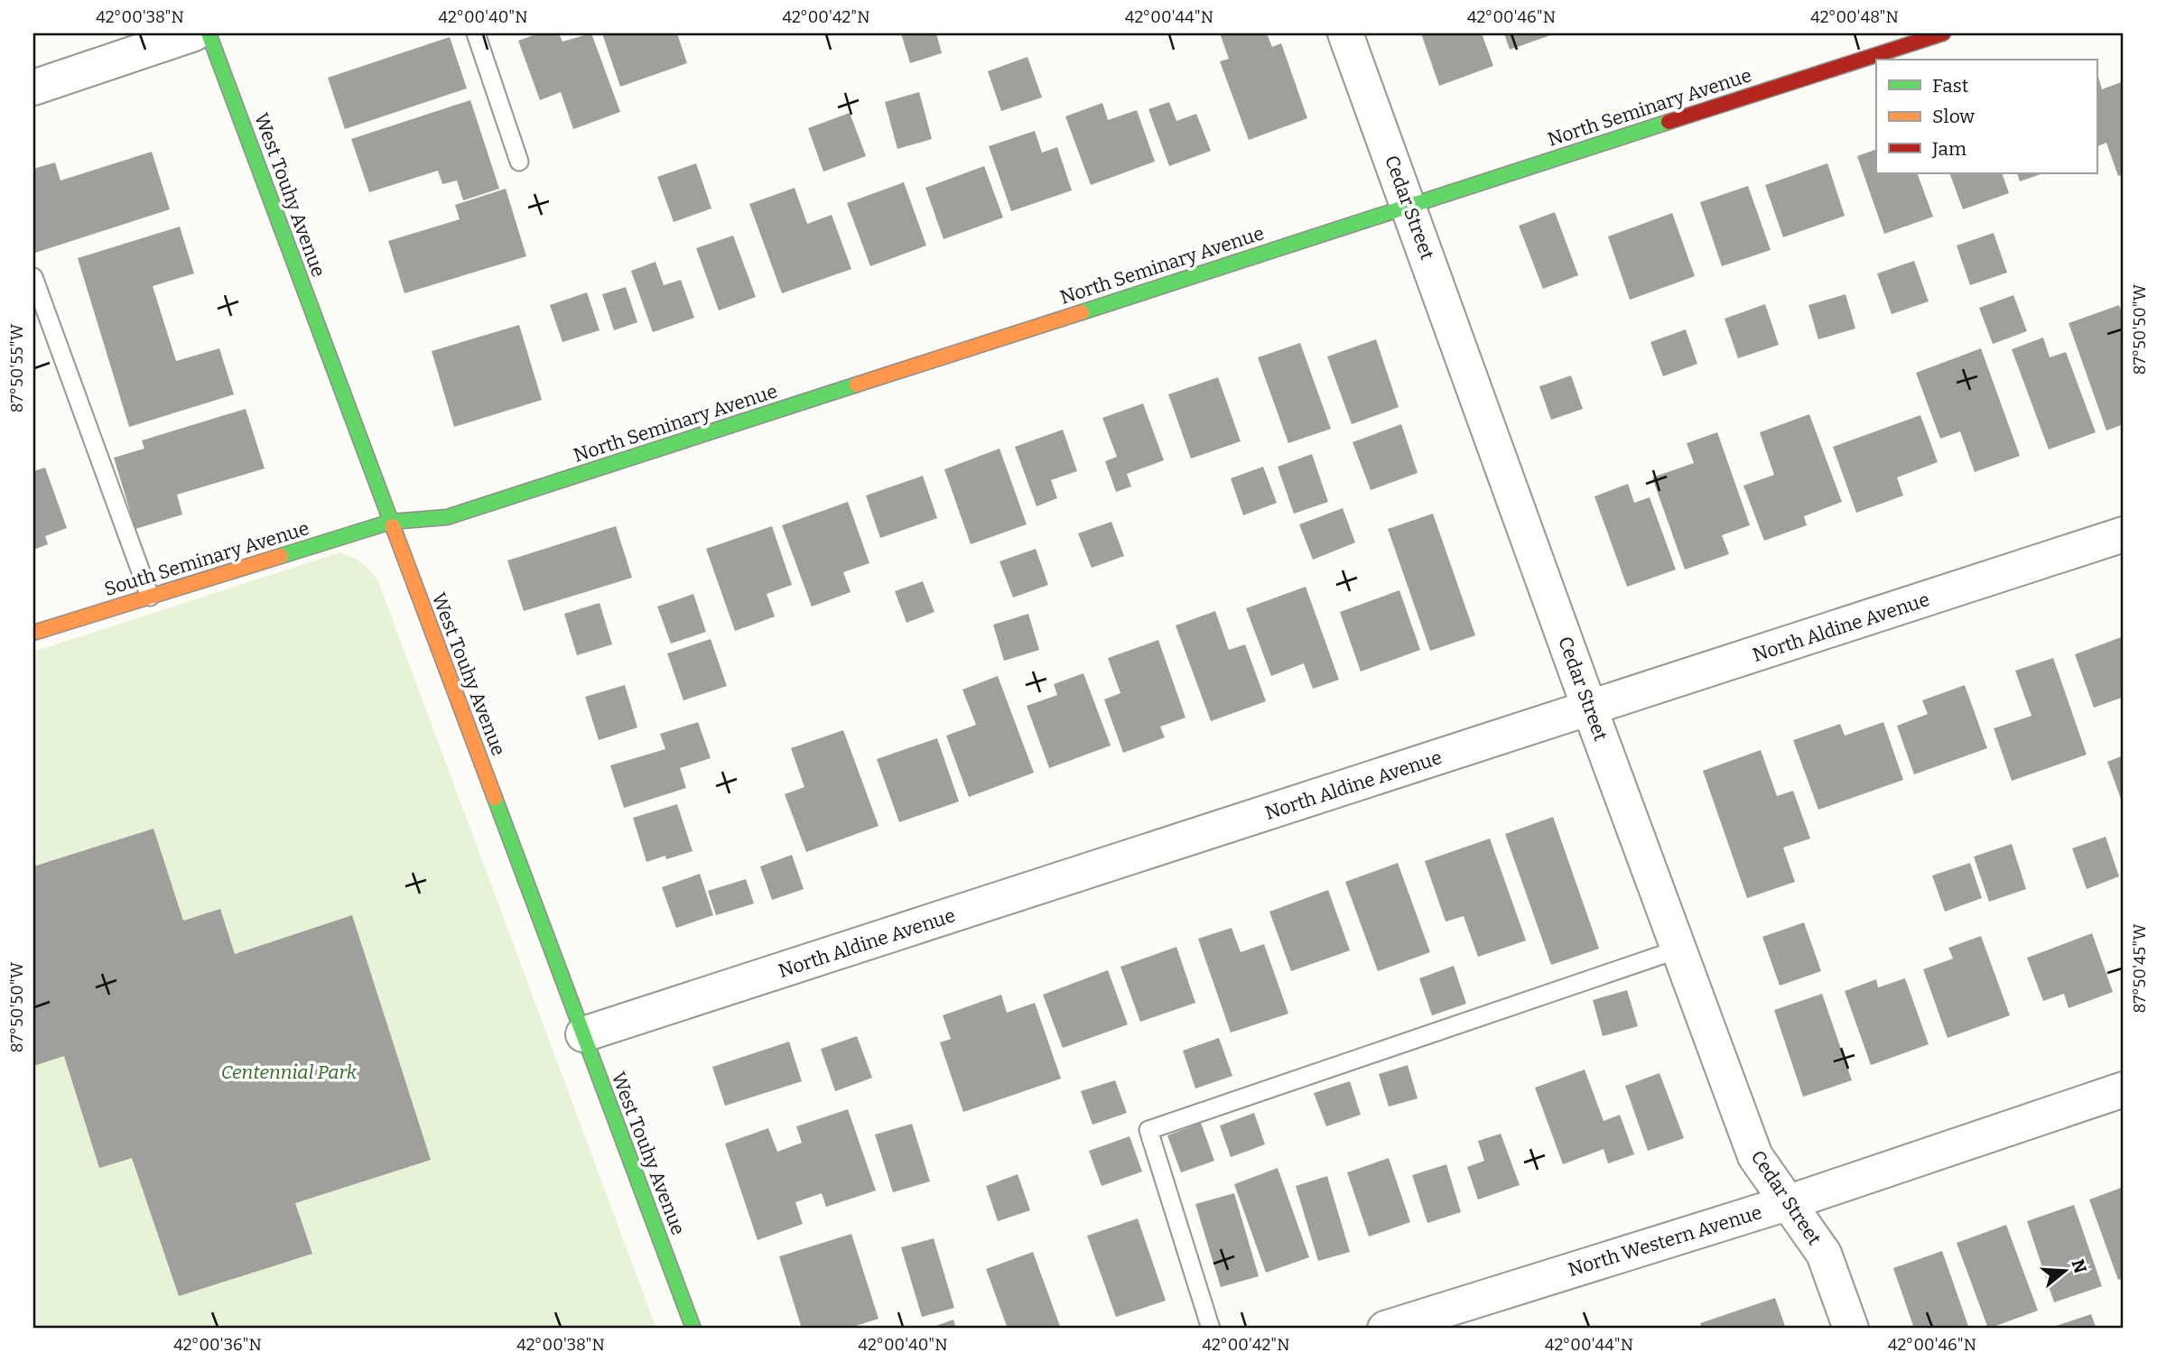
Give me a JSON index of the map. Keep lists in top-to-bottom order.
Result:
{
  "streets": {
    "street": [
      "North Seminary Avenue",
      "West Touhy Avenue",
      "Cedar Street",
      "South Seminary Avenue",
      "North Aldine Avenue",
      "North Western Avenue"
    ]
  },
  "crossings": [
    ["North Seminary Avenue", "West Touhy Avenue"],
    ["North Seminary Avenue", "Cedar Street"],
    ["North Seminary Avenue", "South Seminary Avenue"],
    ["West Touhy Avenue", "South Seminary Avenue"],
    ["West Touhy Avenue", "North Aldine Avenue"],
    ["Cedar Street", "North Aldine Avenue"],
    ["Cedar Street", "North Western Avenue"]
  ],
  "parks": ["Centennial Park"],
  "legend": ["Fast", "Slow", "Jam"],
  "north": "right",
  "coordinates": [
    "42°00'38\"N",
    "42°00'40\"N",
    "42°00'42\"N",
    "42°00'44\"N",
    "42°00'46\"N",
    "42°00'48\"N",
    "87°50'50\"W",
    "87°50'55\"W",
    "87°50'45\"W",
    "42°00'36\"N"
  ]
}
